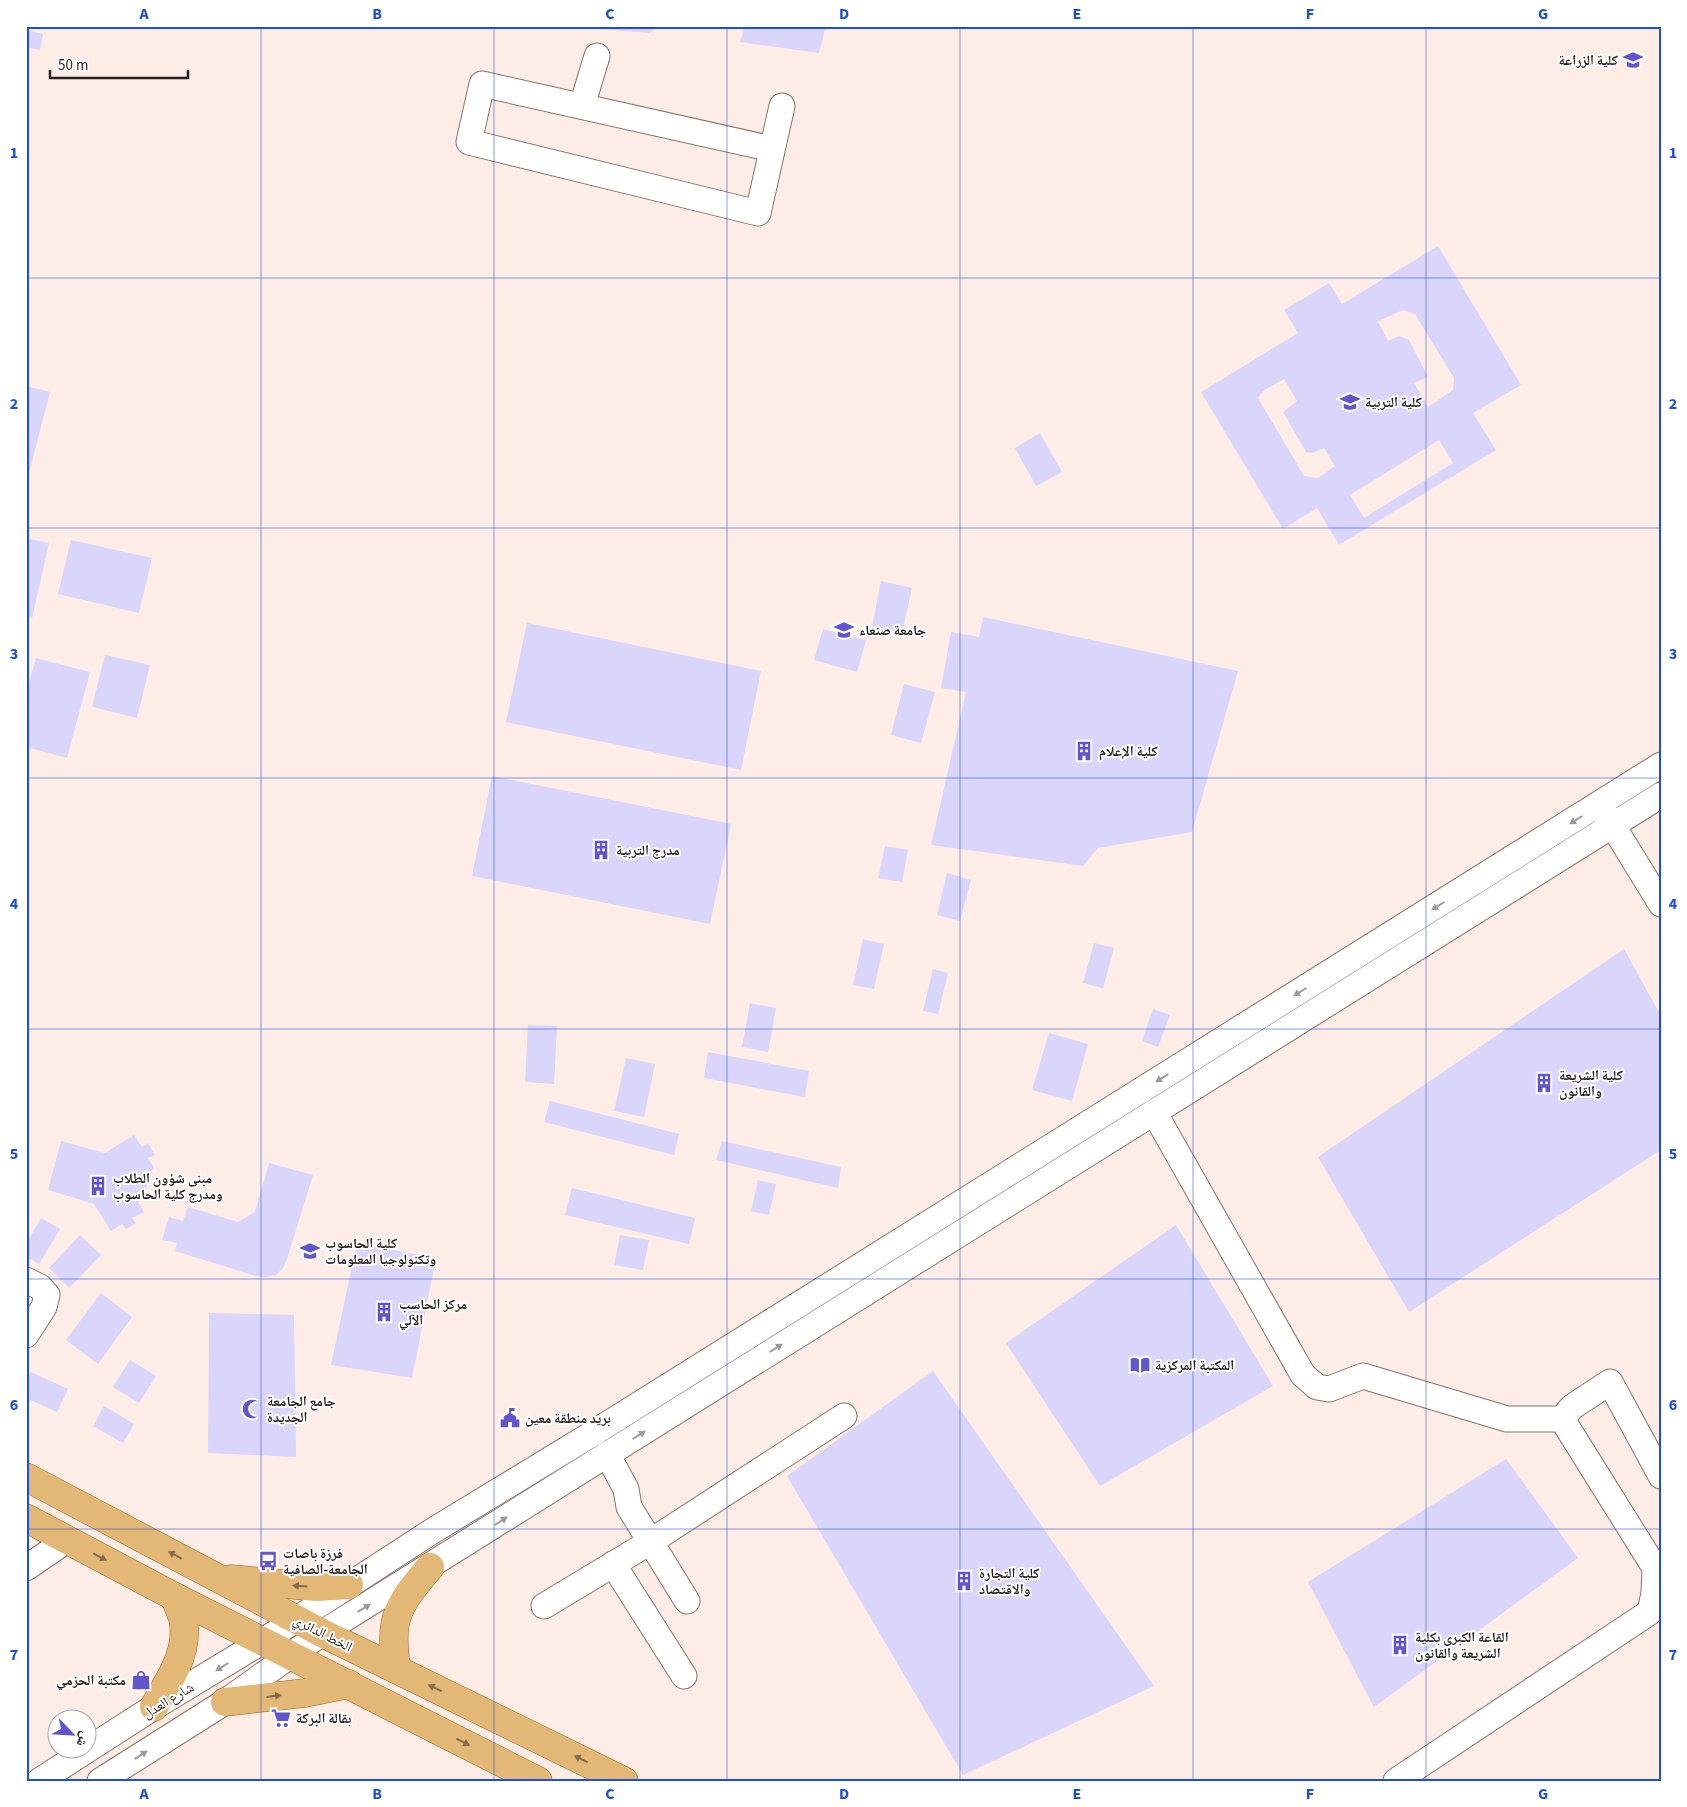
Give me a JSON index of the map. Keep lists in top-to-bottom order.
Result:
{
  "streets": {
    "main road": ["الخط الدائري"],
    "street": ["شارع العدل"]
  },
  "crossings": [
    ["الخط الدائري", "شارع العدل"]
  ],
  "places": {
    "school or university": [
      "كلية الزراعة",
      "كلية التربية",
      "جامعة صنعاء",
      "كلية الحاسوب وتكنولوجيا المعلومات"
    ],
    "building": [
      "كلية الإعلام",
      "مدرج التربية",
      "كلية الشريعة والقانون",
      "مبنى شؤون الطلاب ومدرج كلية الحاسوب",
      "مركز الحاسب الآلي",
      "كلية التجارة والاقتصاد",
      "القاعة الكبرى بكلية الشريعة والقانون"
    ],
    "library": ["المكتبة المركزية"],
    "mosque": ["جامع الجامعة الجديدة"],
    "public building": ["بريد منطقة معين"],
    "bus stop": ["فرزة باصات الجامعة-الصافية"],
    "shop": ["مكتبة الحزمي"],
    "supermarket": ["بقالة البركة"]
  },
  "scale_bar": "50 m",
  "north": "bottom right",
  "grid": {
    "columns": [
      "A",
      "B",
      "C",
      "D",
      "E",
      "F",
      "G"
    ],
    "rows": [
      "1",
      "2",
      "3",
      "4",
      "5",
      "6",
      "7"
    ]
  }
}
